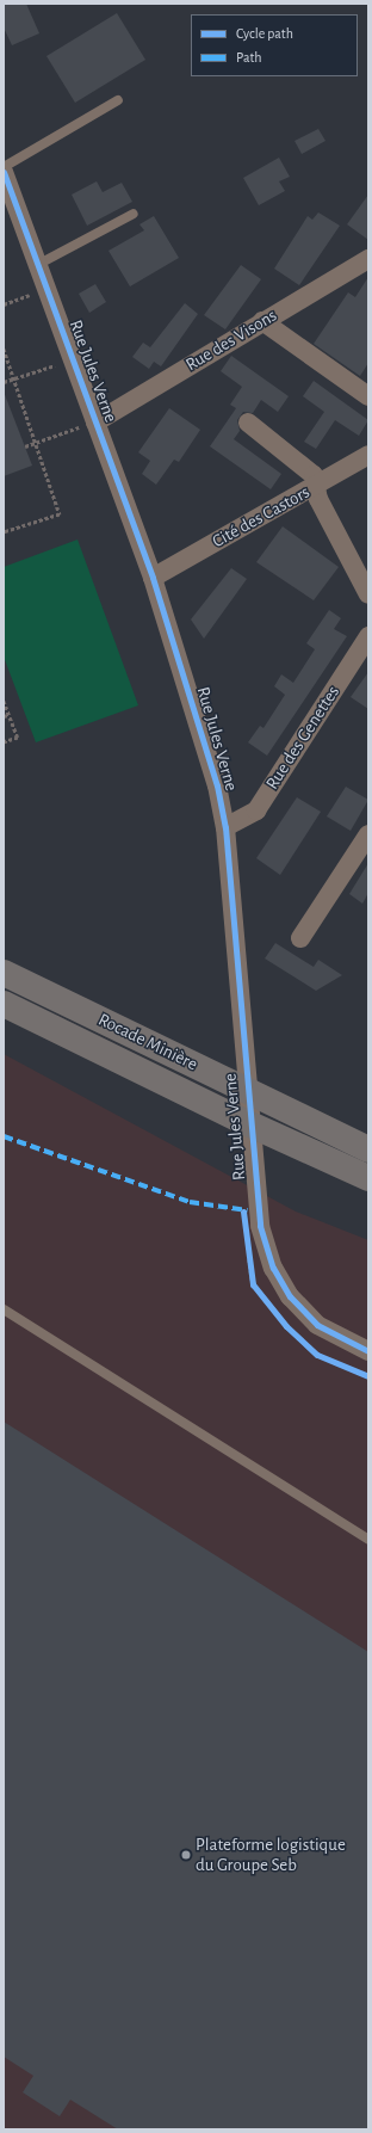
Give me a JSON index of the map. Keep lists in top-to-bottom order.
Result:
{
  "streets": {
    "highway": ["Rocade Minière"],
    "street": [
      "Rue des Visons",
      "Rue Jules Verne",
      "Cité des Castors",
      "Rue des Genettes"
    ]
  },
  "crossings": [
    ["Rue des Visons", "Rue Jules Verne"],
    ["Rue Jules Verne", "Cité des Castors"],
    ["Rue Jules Verne", "Rue des Genettes"]
  ],
  "places": ["Plateforme logistique du Groupe Seb"],
  "legend": ["Cycle path", "Path"]
}
